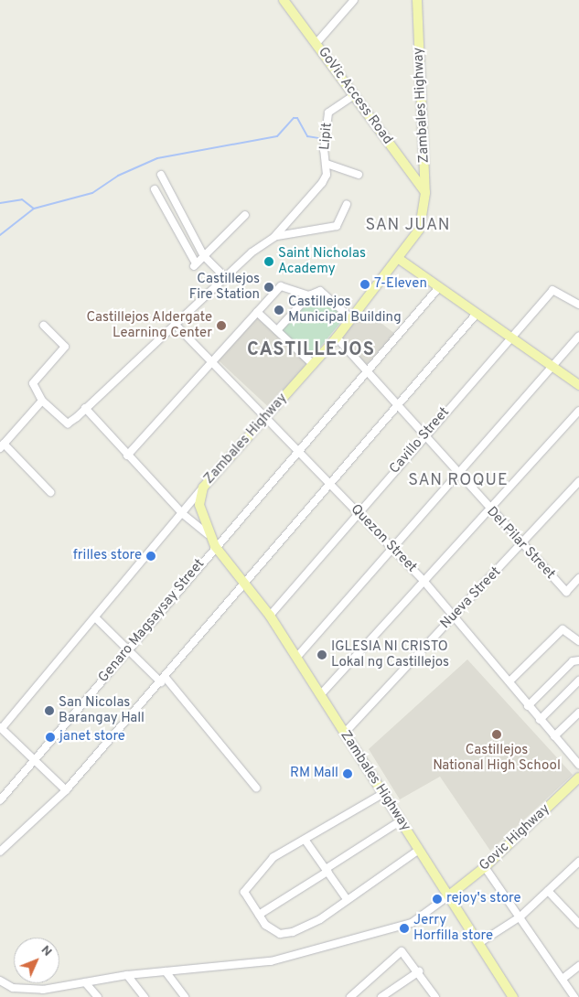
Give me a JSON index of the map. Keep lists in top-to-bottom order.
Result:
{
  "streets": {
    "main road": ["GoVic Access Road", "Zambales Highway", "Govic Highway"],
    "street": [
      "Lipit",
      "Cavillo Street",
      "Quezon Street",
      "Del Pilar Street",
      "Nueva Street",
      "Genaro Magsaysay Street"
    ]
  },
  "crossings": [
    ["GoVic Access Road", "Zambales Highway"],
    ["GoVic Access Road", "Lipit"],
    ["Zambales Highway", "Cavillo Street"],
    ["Zambales Highway", "Quezon Street"],
    ["Zambales Highway", "Del Pilar Street"],
    ["Zambales Highway", "Nueva Street"],
    ["Zambales Highway", "Genaro Magsaysay Street"],
    ["Zambales Highway", "Govic Highway"],
    ["Cavillo Street", "Quezon Street"],
    ["Cavillo Street", "Del Pilar Street"],
    ["Quezon Street", "Nueva Street"],
    ["Quezon Street", "Genaro Magsaysay Street"],
    ["Del Pilar Street", "Nueva Street"],
    ["Del Pilar Street", "Genaro Magsaysay Street"]
  ],
  "districts": ["SAN JUAN", "CASTILLEJOS", "SAN ROQUE"],
  "places": [
    "Saint Nicholas Academy",
    "7-Eleven",
    "Castillejos Fire Station",
    "Castillejos Municipal Building",
    "Castillejos Aldergate Learning Center",
    "frilles store",
    "IGLESIA NI CRISTO Lokal ng Castillejos",
    "San Nicolas Barangay Hall",
    "Castillejos National High School",
    "janet store",
    "RM Mall",
    "rejoy's store",
    "Jerry Horfilla store"
  ],
  "north": "top right"
}
